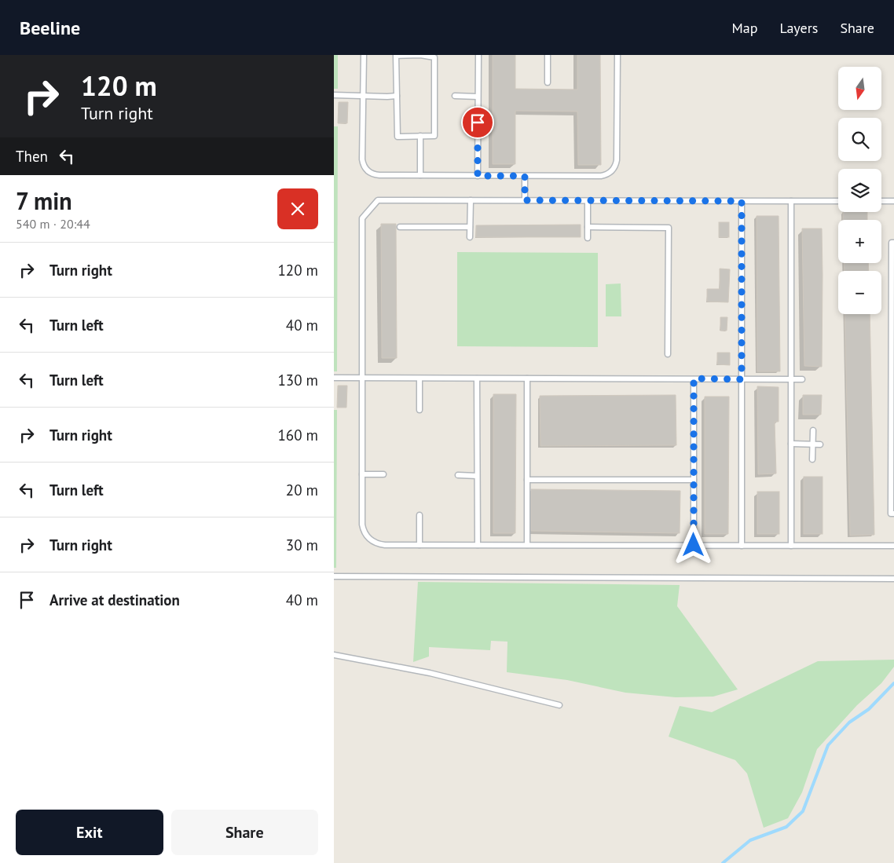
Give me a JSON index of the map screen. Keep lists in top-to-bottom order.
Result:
{
  "north": "bottom",
  "page": {
    "header": "Beeline",
    "nav": ["Map", "Layers", "Share"],
    "turn": ["120 m", "Turn right"],
    "map_buttons": ["+", "−"],
    "then": "Then",
    "heading": ["7 min", "540 m · 20:44"],
    "list": [
      {
        "name": "Turn right",
        "value": "120 m"
      },
      {
        "name": "Turn left",
        "value": "40 m"
      },
      {
        "name": "Turn left",
        "value": "130 m"
      },
      {
        "name": "Turn right",
        "value": "160 m"
      },
      {
        "name": "Turn left",
        "value": "20 m"
      },
      {
        "name": "Turn right",
        "value": "30 m"
      },
      {
        "name": "Arrive at destination",
        "value": "40 m"
      }
    ],
    "buttons": ["Exit", "Share"]
  }
}
